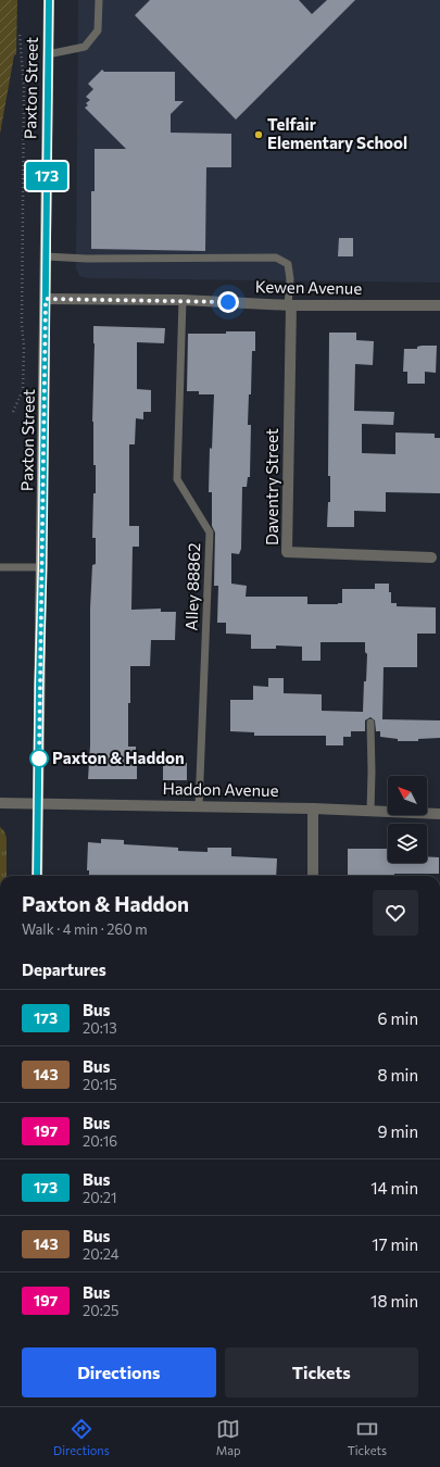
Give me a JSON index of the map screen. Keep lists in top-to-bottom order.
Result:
{
  "streets": {
    "street": [
      "Paxton Street",
      "Kewen Avenue",
      "Daventry Street",
      "Haddon Avenue"
    ],
    "lane": ["Alley 88862"]
  },
  "crossings": [
    ["Paxton Street", "Kewen Avenue"],
    ["Paxton Street", "Haddon Avenue"],
    ["Kewen Avenue", "Daventry Street"],
    ["Kewen Avenue", "Alley 88862"],
    ["Alley 88862", "Haddon Avenue"]
  ],
  "places": ["Telfair Elementary School", "Paxton & Haddon"],
  "lines": ["bus line 173"],
  "north": "top left",
  "page": {
    "on_map": "173",
    "heading": [
      ["Paxton & Haddon", "Walk · 4 min · 260 m"],
      "Departures"
    ],
    "list": [
      {
        "mark": "173",
        "name": "Bus",
        "note": "20:13",
        "value": "6 min"
      },
      {
        "mark": "143",
        "name": "Bus",
        "note": "20:15",
        "value": "8 min"
      },
      {
        "mark": "197",
        "name": "Bus",
        "note": "20:16",
        "value": "9 min"
      },
      {
        "mark": "173",
        "name": "Bus",
        "note": "20:21",
        "value": "14 min"
      },
      {
        "mark": "143",
        "name": "Bus",
        "note": "20:24",
        "value": "17 min"
      },
      {
        "mark": "197",
        "name": "Bus",
        "note": "20:25",
        "value": "18 min"
      }
    ],
    "buttons": ["Directions", "Tickets"],
    "tabs": ["Directions", "Map", "Tickets"]
  }
}
